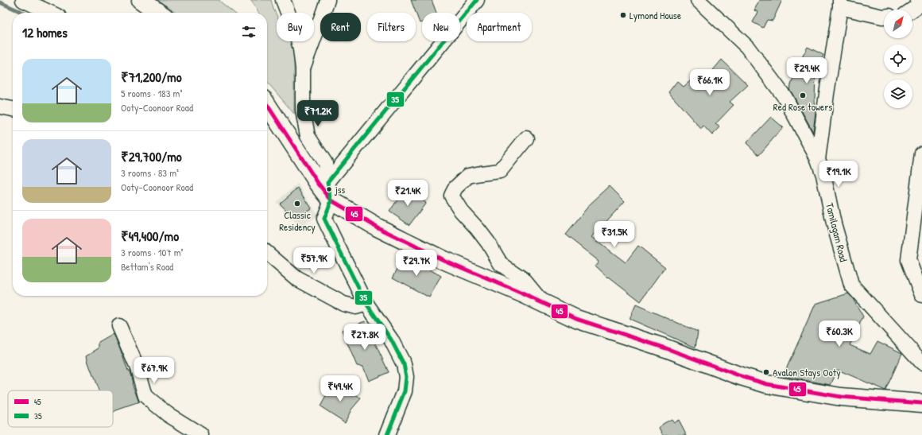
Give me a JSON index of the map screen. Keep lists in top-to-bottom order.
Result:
{
  "streets": {
    "street": ["Tamilagam Road"]
  },
  "places": [
    "Lymond House",
    "Red Rose towers",
    "jss",
    "Classic Residency",
    "Avalon Stays Ooty"
  ],
  "lines": ["transit line 35", "transit line 45"],
  "legend": ["45", "35"],
  "north": "top right",
  "page": {
    "chip": [
      "Buy",
      "Rent",
      "Filters",
      "New",
      "Apartment"
    ],
    "heading": "12 homes",
    "list": [
      {
        "name": "₹71,200/mo",
        "note": "5 rooms · 183 m² · Ooty-Coonoor Road"
      },
      {
        "name": "₹29,700/mo",
        "note": "3 rooms · 83 m² · Ooty-Coonoor Road"
      },
      {
        "name": "₹49,400/mo",
        "note": "3 rooms · 107 m² · Bettam's Road"
      }
    ],
    "price": [
      "₹29.4K",
      "₹66.1K",
      "₹71.2K",
      "₹19.1K",
      "₹21.4K",
      "₹31.5K",
      "₹57.9K",
      "₹29.7K",
      "₹60.3K",
      "₹27.8K",
      "₹67.9K",
      "₹49.4K"
    ]
  }
}
